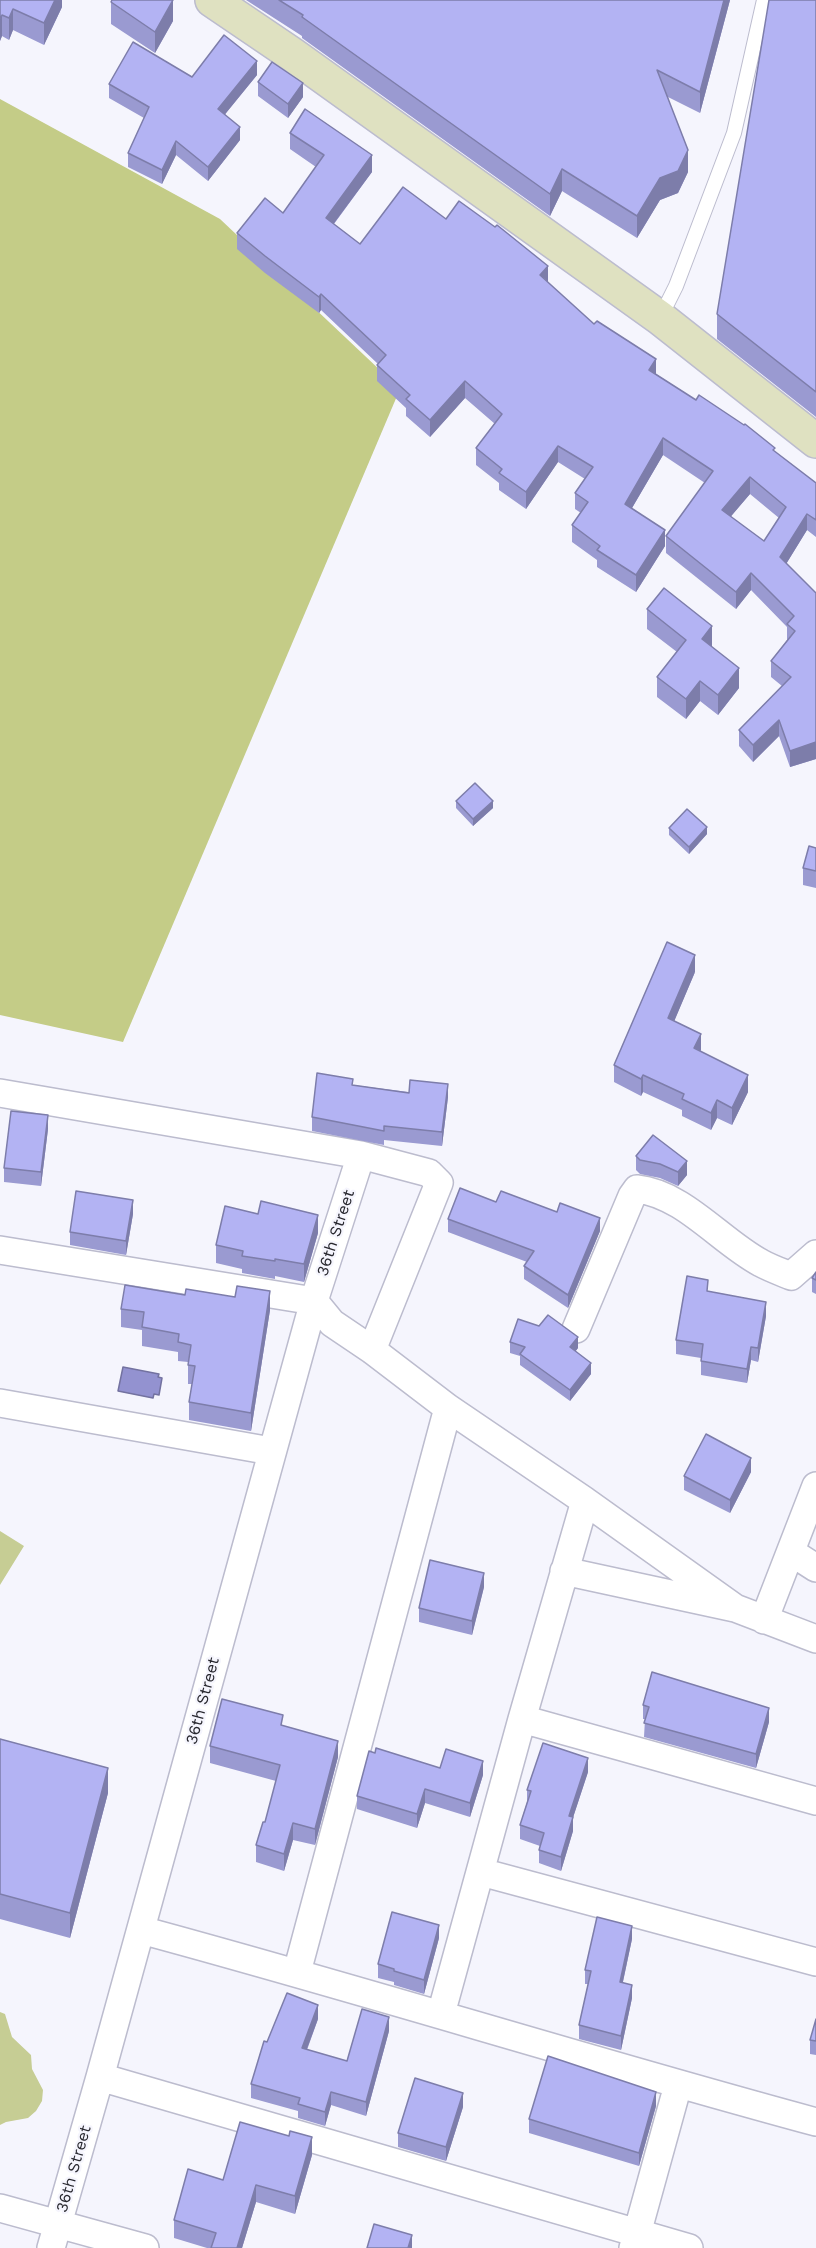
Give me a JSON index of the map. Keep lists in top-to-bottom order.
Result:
{
  "streets": {
    "street": ["36th Street"]
  }
}
